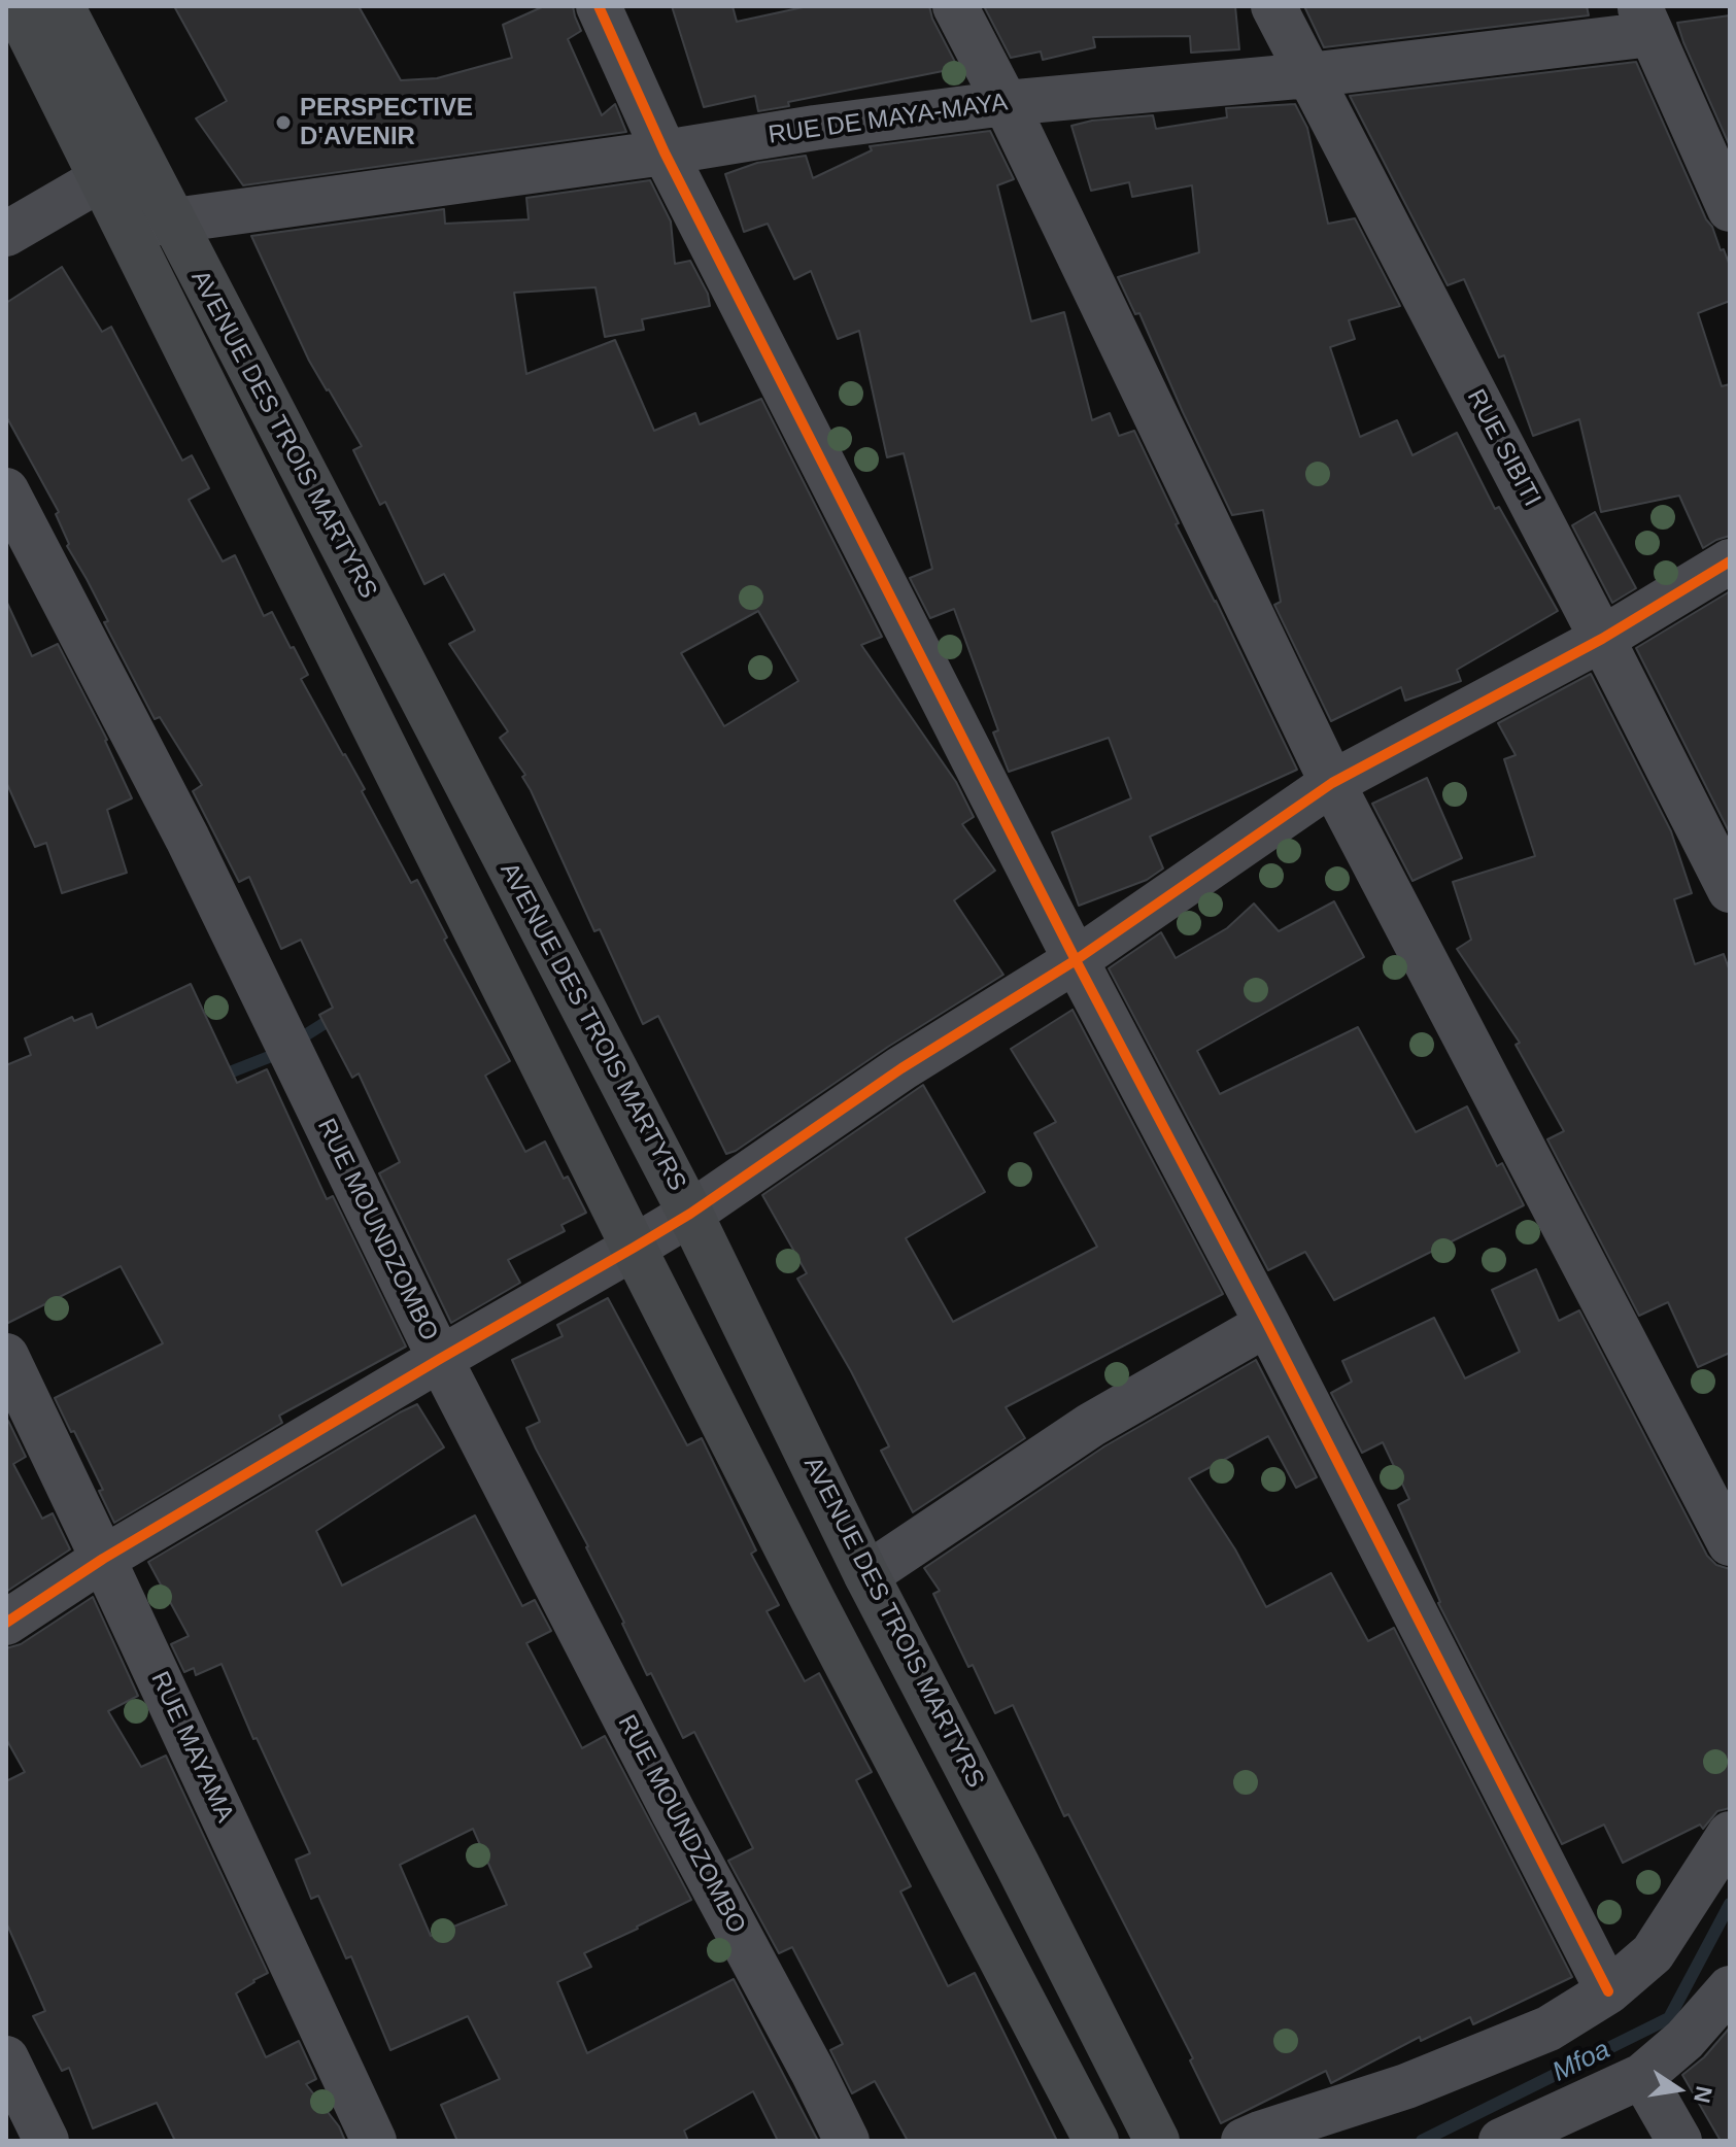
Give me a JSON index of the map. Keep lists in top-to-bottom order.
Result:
{
  "streets": {
    "main road": ["AVENUE DES TROIS MARTYRS"],
    "street": [
      "RUE DE MAYA-MAYA",
      "RUE SIBITI",
      "RUE MOUNDZOMBO",
      "RUE MAYAMA"
    ]
  },
  "crossings": [
    ["RUE DE MAYA-MAYA", "AVENUE DES TROIS MARTYRS"],
    ["RUE DE MAYA-MAYA", "RUE SIBITI"]
  ],
  "water": ["Mfoa"],
  "places": ["PERSPECTIVE D'AVENIR"],
  "north": "right"
}
